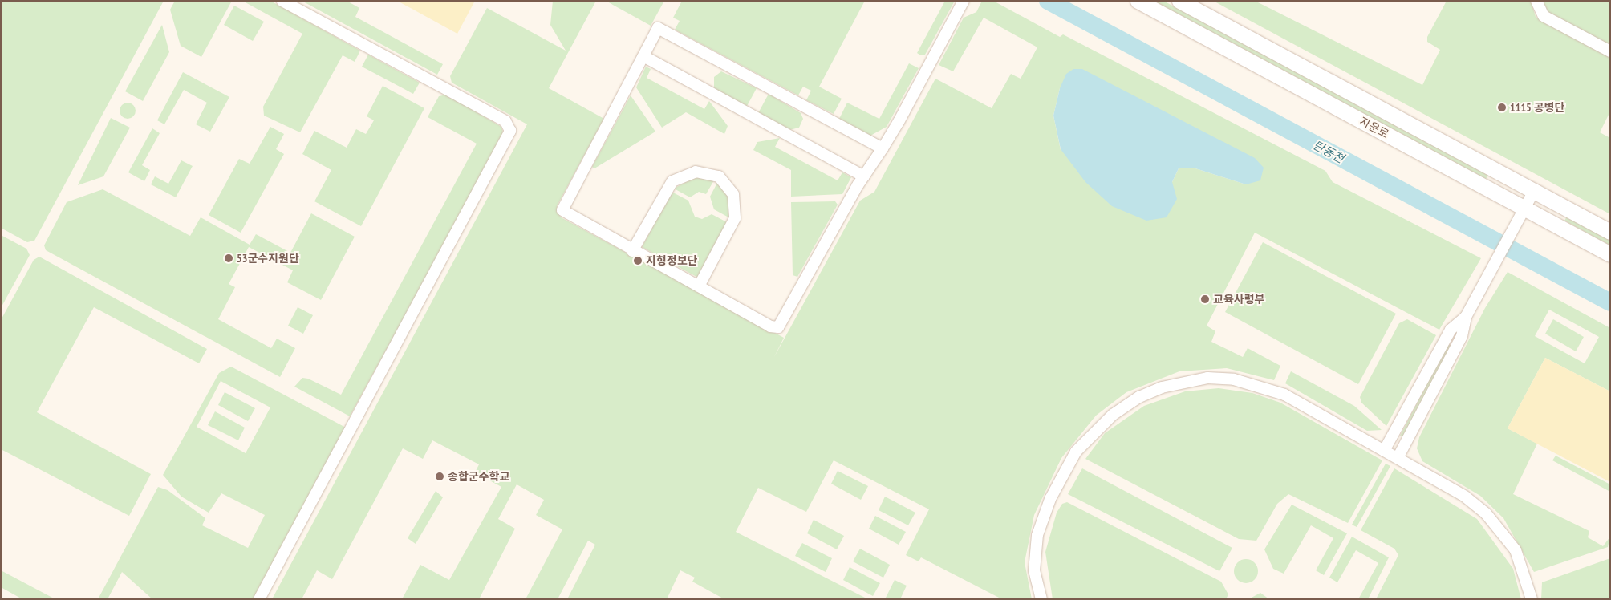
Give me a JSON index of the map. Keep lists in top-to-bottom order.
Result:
{
  "streets": {
    "street": ["자운로"]
  },
  "water": ["탄동천"],
  "places": [
    "1115 공병단",
    "53군수지원단",
    "지형정보단",
    "교육사령부",
    "종합군수학교"
  ]
}
